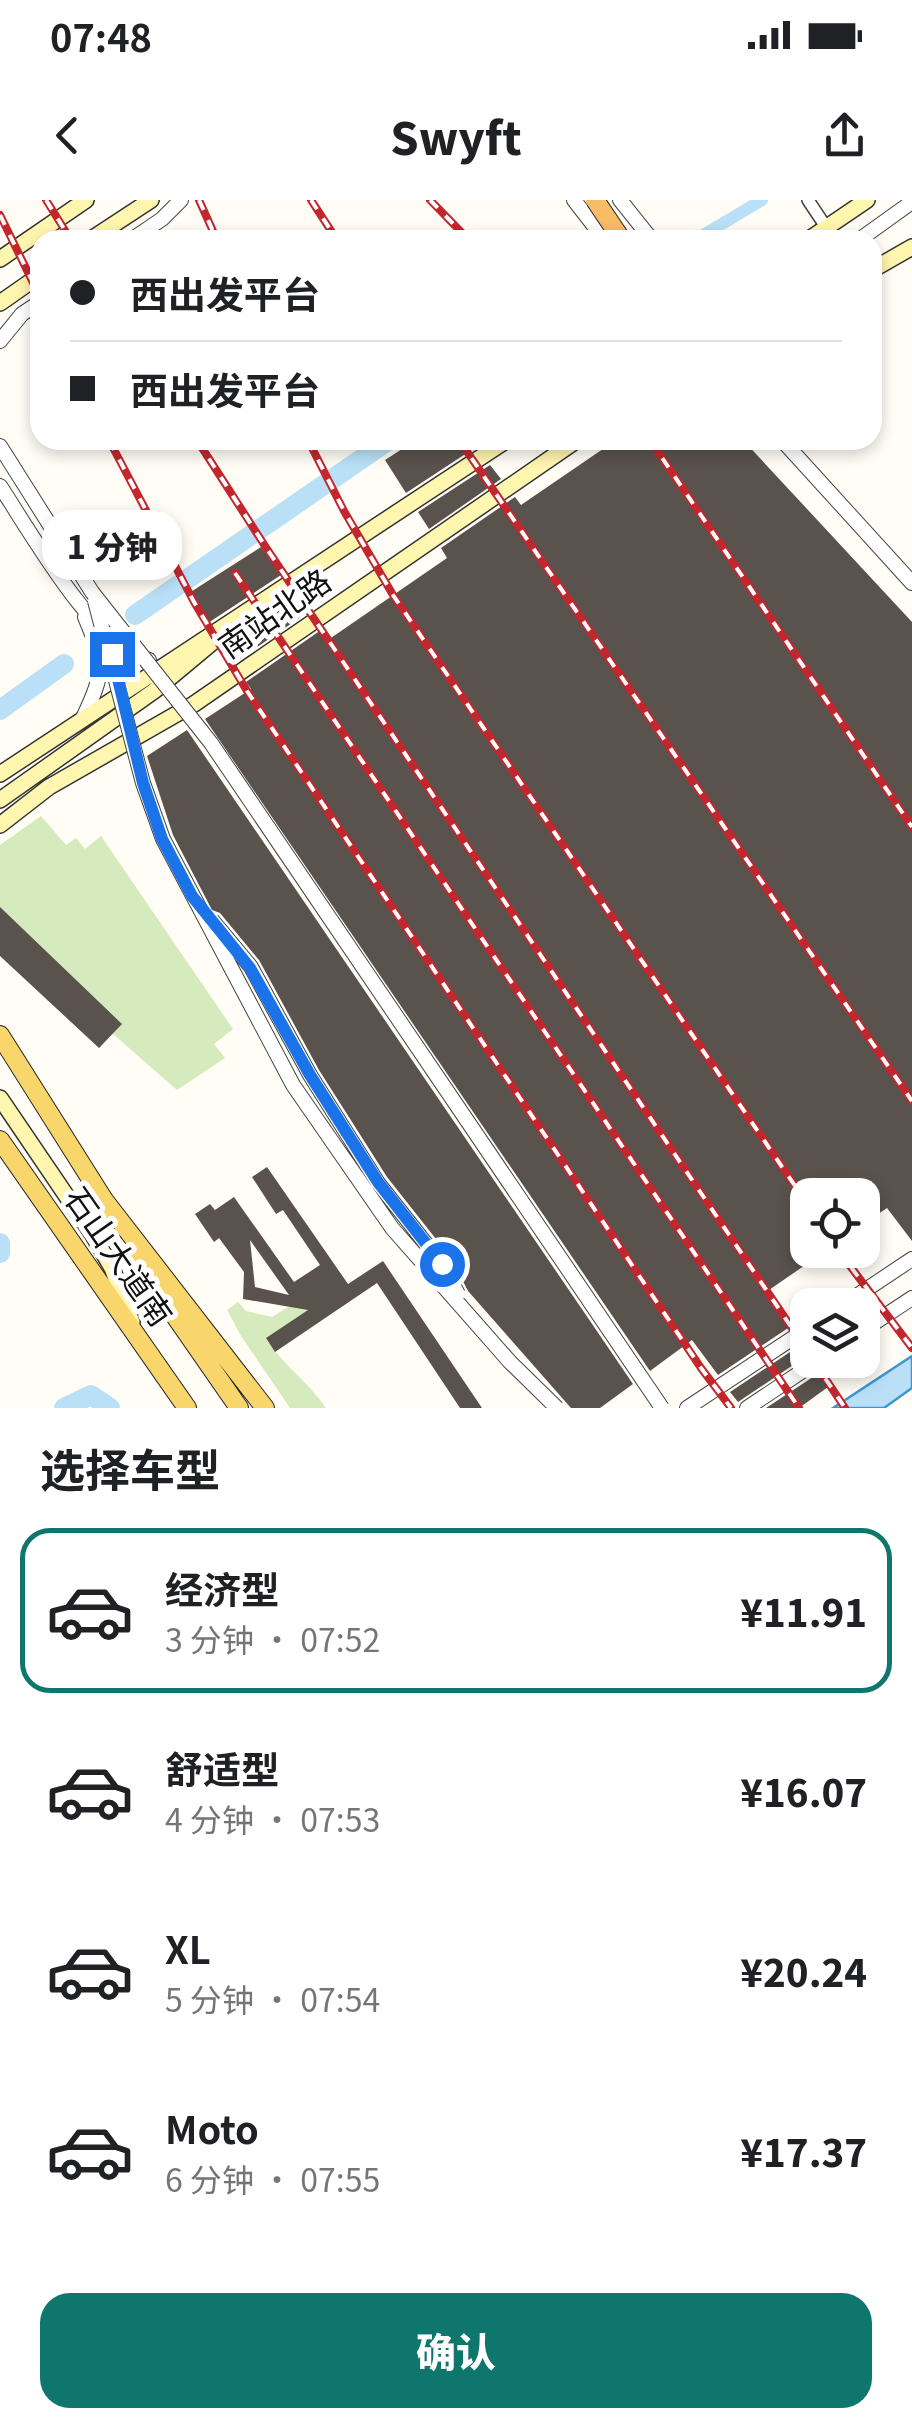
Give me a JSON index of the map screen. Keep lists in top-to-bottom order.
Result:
{
  "streets": {
    "main road": ["南站北路", "石山大道南"]
  },
  "page": {
    "status": "07:48",
    "header": "Swyft",
    "banner": ["西出发平台", "西出发平台"],
    "bubble": "1 分钟",
    "heading": "选择车型",
    "list": [
      {
        "name": "经济型",
        "note": "3 分钟 · 07:52",
        "value": "¥11.91"
      },
      {
        "name": "舒适型",
        "note": "4 分钟 · 07:53",
        "value": "¥16.07"
      },
      {
        "name": "XL",
        "note": "5 分钟 · 07:54",
        "value": "¥20.24"
      },
      {
        "name": "Moto",
        "note": "6 分钟 · 07:55",
        "value": "¥17.37"
      }
    ],
    "buttons": "确认"
  }
}
